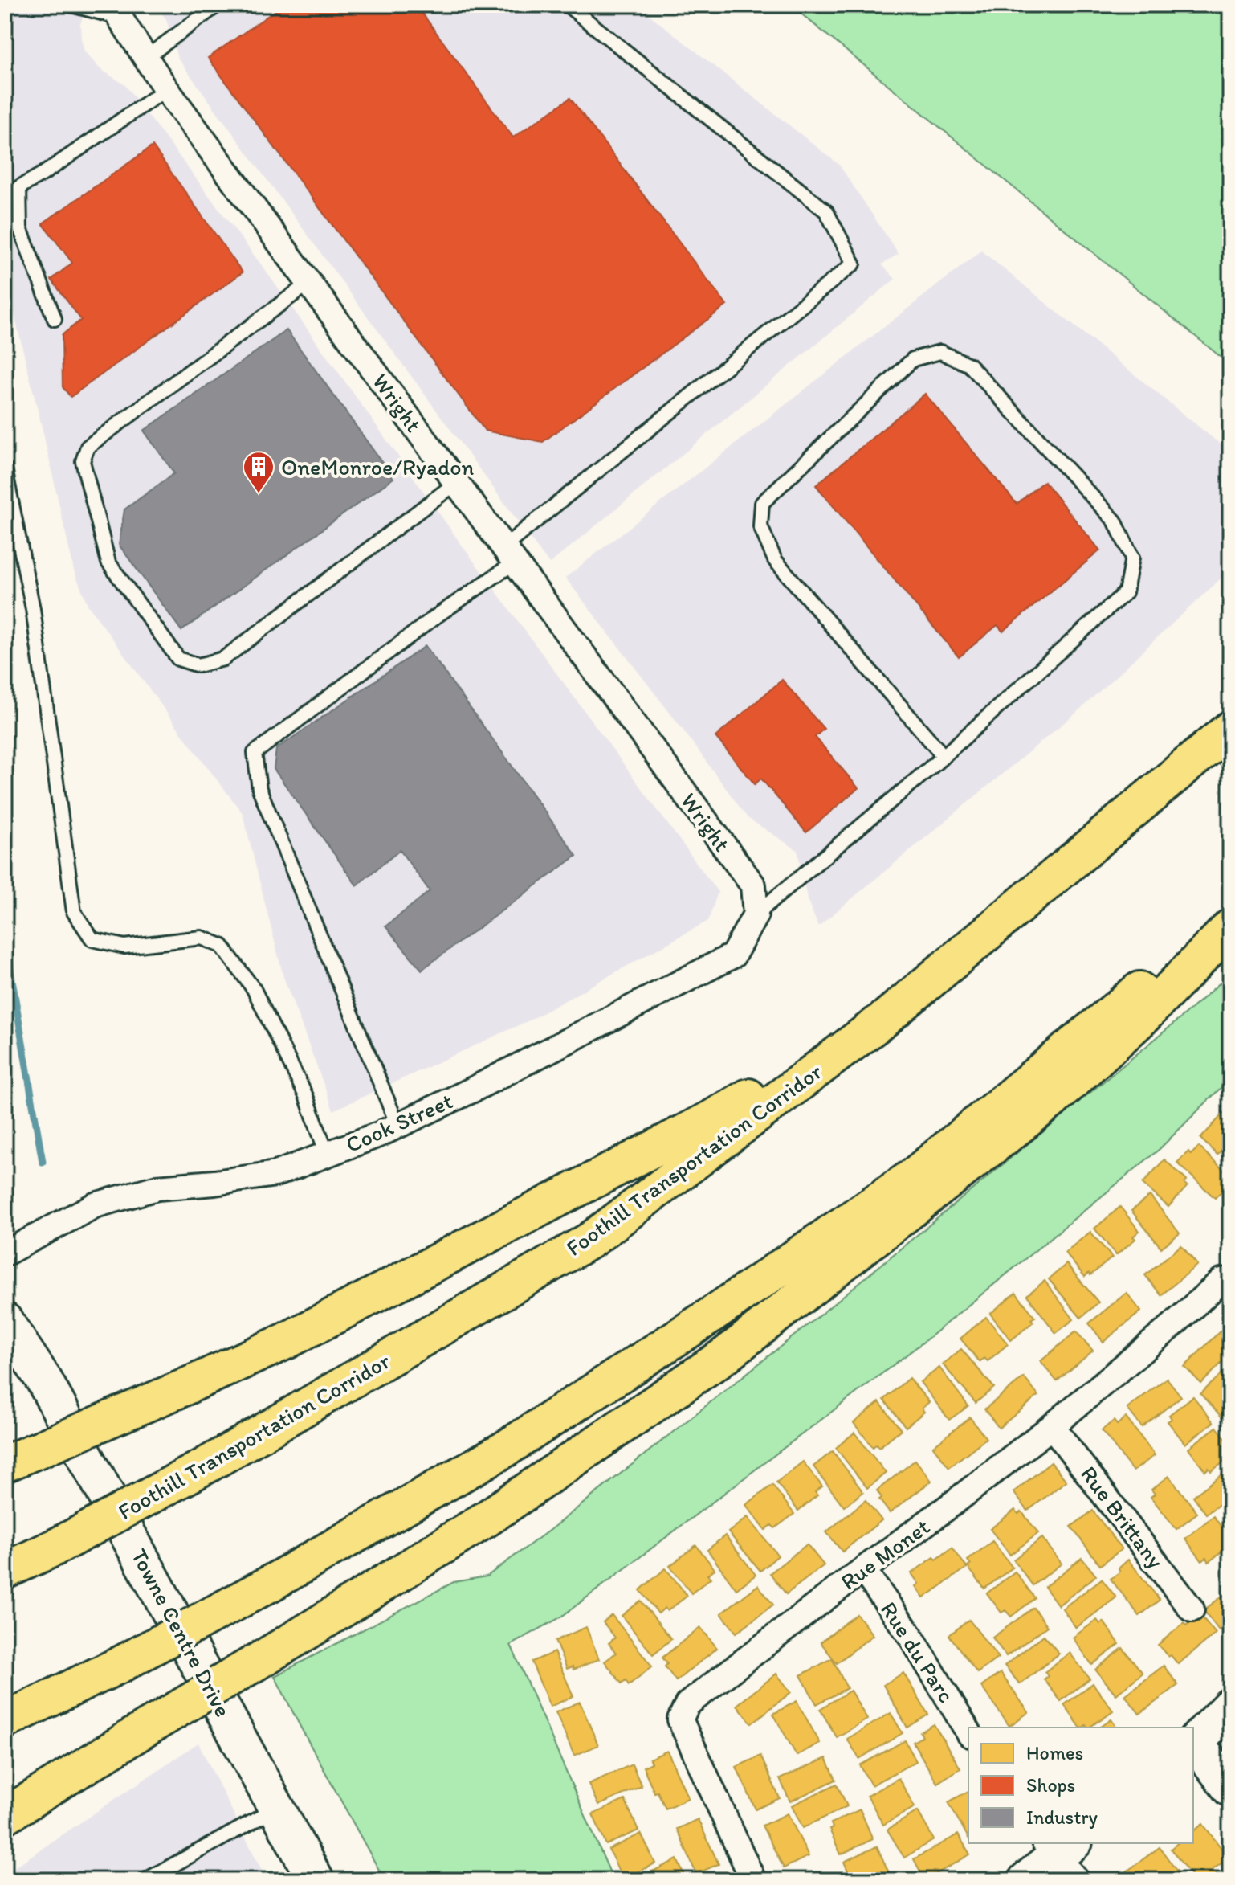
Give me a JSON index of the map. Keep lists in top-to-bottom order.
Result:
{
  "streets": {
    "highway": ["Foothill Transportation Corridor"],
    "street": [
      "Wright",
      "Cook Street",
      "Rue Brittany",
      "Rue Monet",
      "Towne Centre Drive",
      "Rue du Parc"
    ]
  },
  "crossings": [
    ["Wright", "Cook Street"],
    ["Rue Brittany", "Rue Monet"],
    ["Rue Monet", "Rue du Parc"]
  ],
  "places": {
    "building": ["OneMonroe/Ryadon"]
  },
  "legend": ["Homes", "Shops", "Industry"]
}
